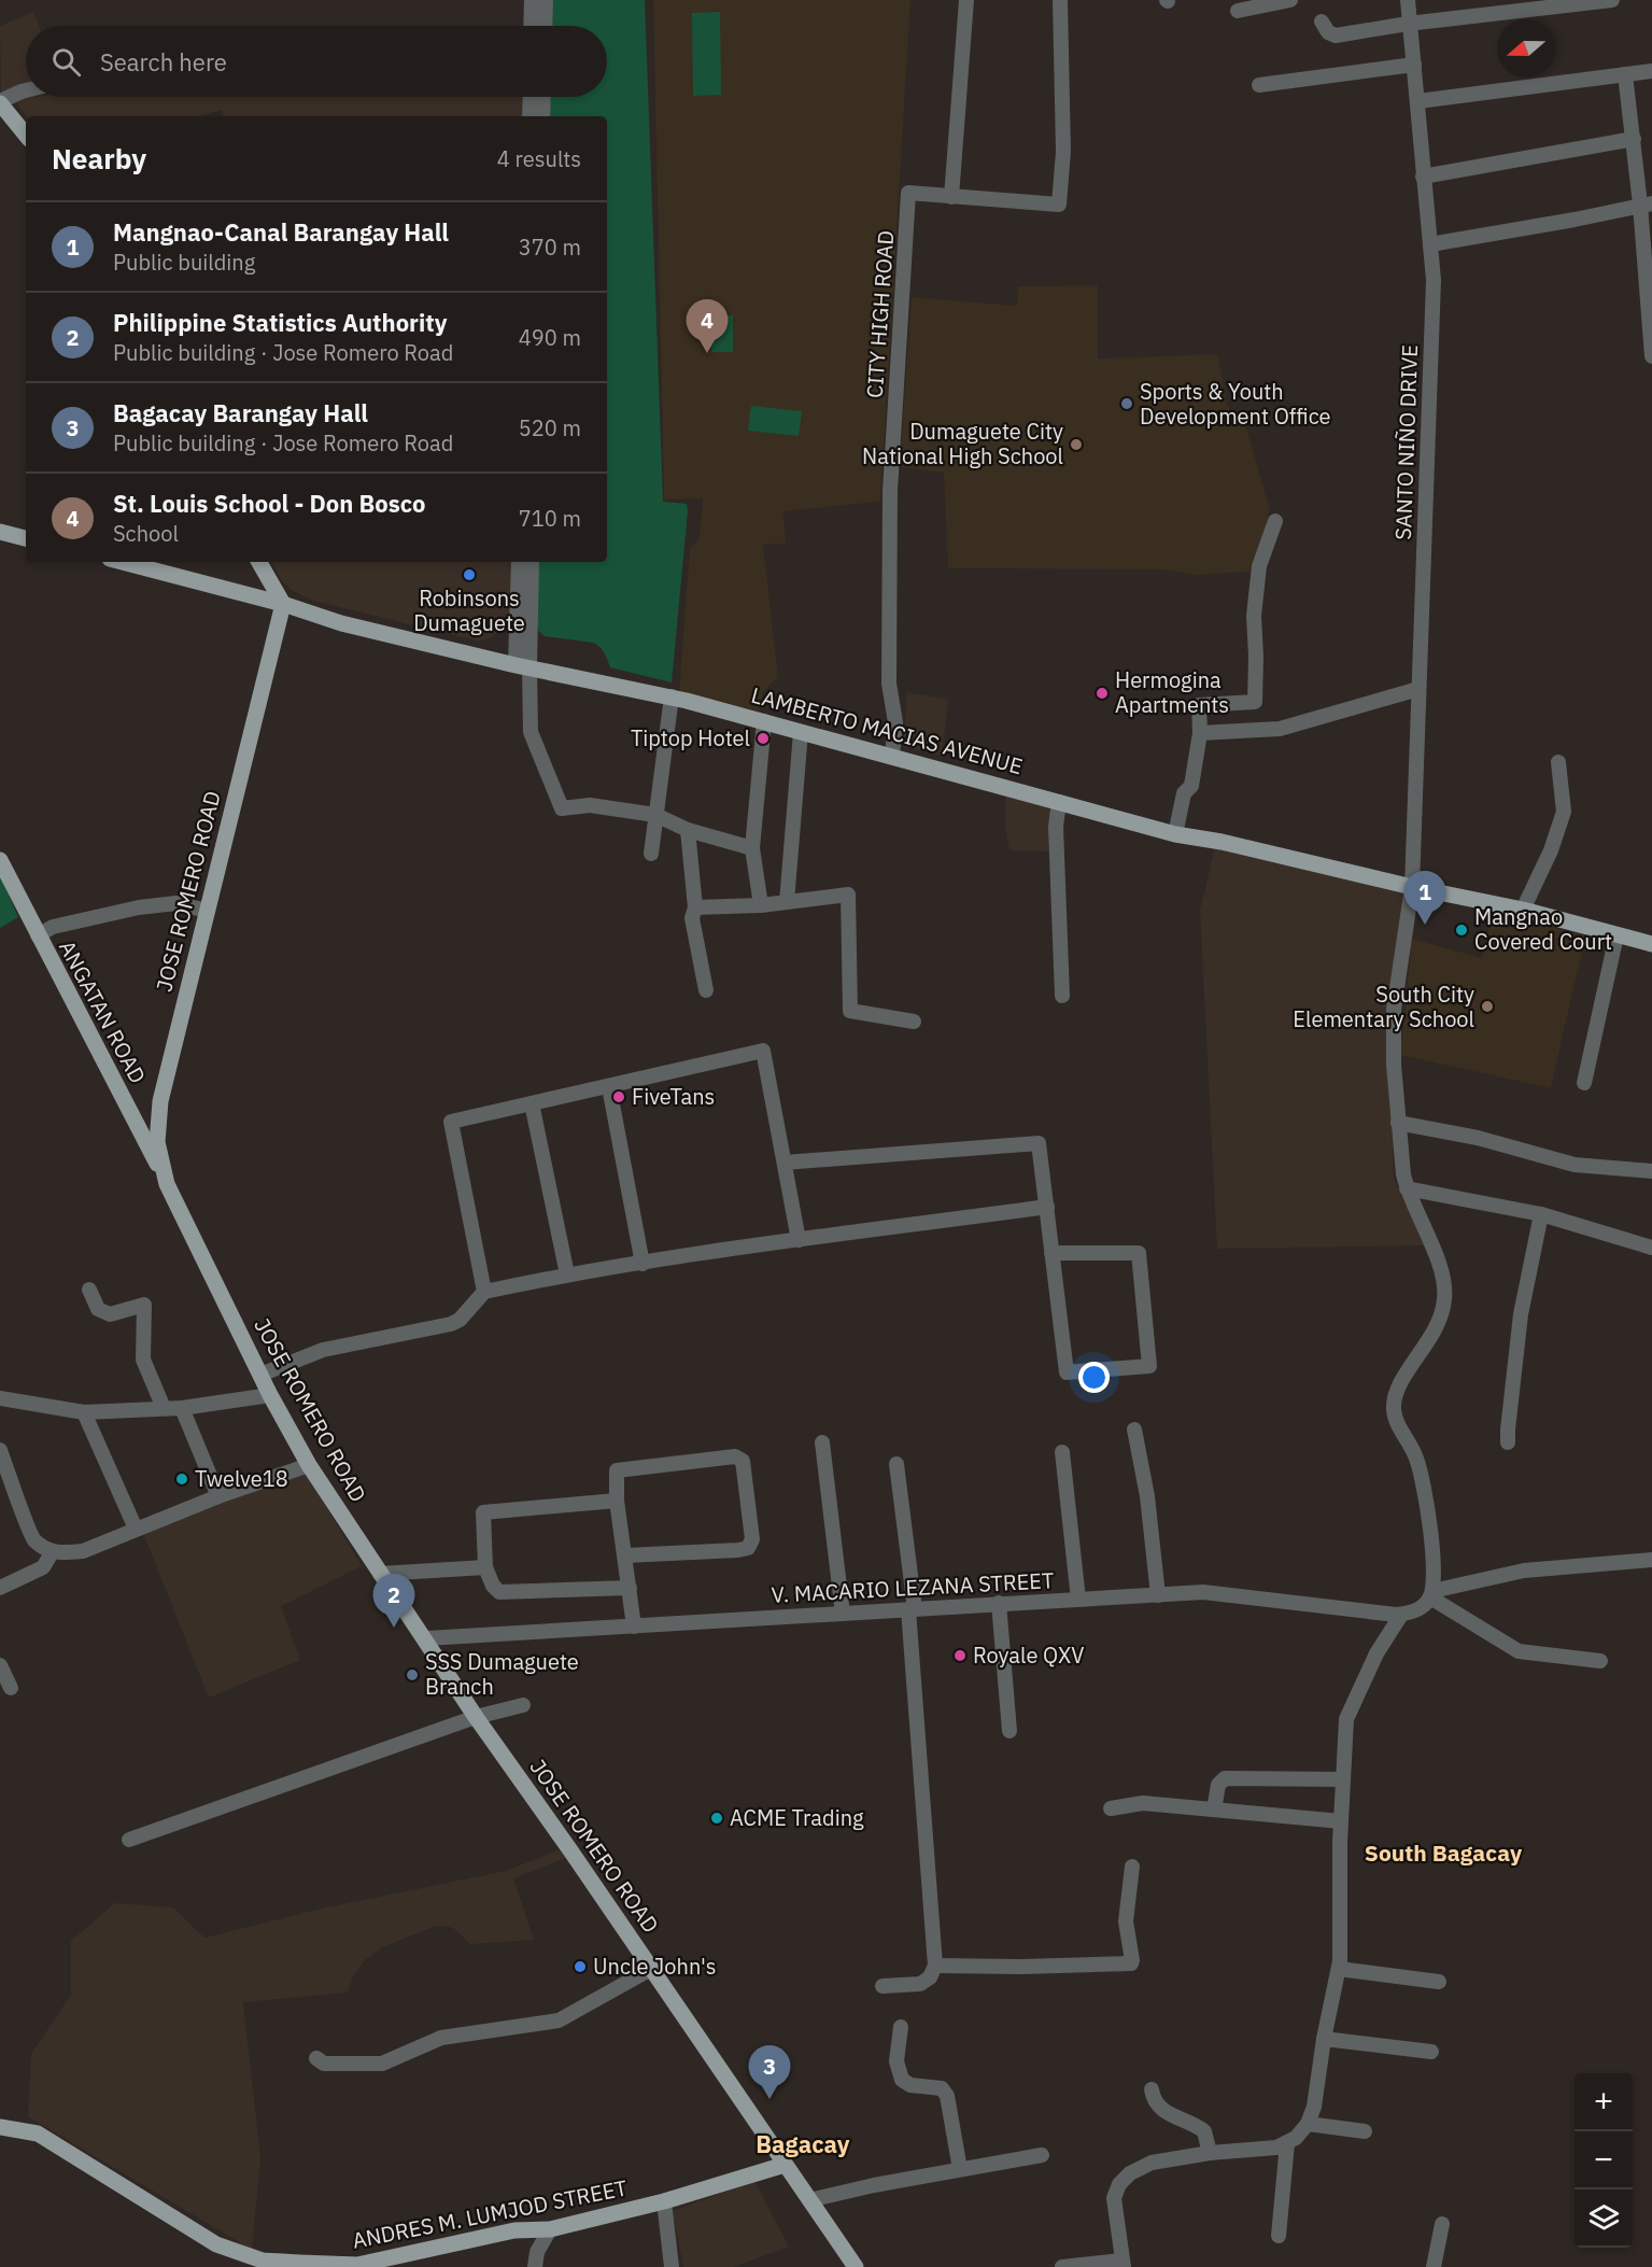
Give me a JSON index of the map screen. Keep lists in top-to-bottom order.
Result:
{
  "streets": {
    "main road": [
      "LAMBERTO MACIAS AVENUE",
      "JOSE ROMERO ROAD",
      "ANGATAN ROAD",
      "ANDRES M. LUMJOD STREET"
    ],
    "street": ["CITY HIGH ROAD", "SANTO NIÑO DRIVE", "V. MACARIO LEZANA STREET"]
  },
  "crossings": [
    ["CITY HIGH ROAD", "LAMBERTO MACIAS AVENUE"],
    ["SANTO NIÑO DRIVE", "LAMBERTO MACIAS AVENUE"],
    ["LAMBERTO MACIAS AVENUE", "JOSE ROMERO ROAD"],
    ["JOSE ROMERO ROAD", "ANGATAN ROAD"],
    ["JOSE ROMERO ROAD", "V. MACARIO LEZANA STREET"],
    ["JOSE ROMERO ROAD", "ANDRES M. LUMJOD STREET"]
  ],
  "districts": ["South Bagacay", "Bagacay"],
  "places": [
    "Sports & Youth Development Office",
    "Dumaguete City National High School",
    "Robinsons Dumaguete",
    "Hermogina Apartments",
    "Tiptop Hotel",
    "Mangnao Covered Court",
    "South City Elementary School",
    "FiveTans",
    "Twelve18",
    "Royale QXV",
    "SSS Dumaguete Branch",
    "ACME Trading",
    "Uncle John's"
  ],
  "north": "left",
  "page": {
    "search": "Search here",
    "heading": ["Nearby", "4 results"],
    "list": [
      {
        "mark": "1",
        "name": "Mangnao-Canal Barangay Hall",
        "note": "Public building",
        "value": "370 m"
      },
      {
        "mark": "2",
        "name": "Philippine Statistics Authority",
        "note": "Public building · Jose Romero Road",
        "value": "490 m"
      },
      {
        "mark": "3",
        "name": "Bagacay Barangay Hall",
        "note": "Public building · Jose Romero Road",
        "value": "520 m"
      },
      {
        "mark": "4",
        "name": "St. Louis School - Don Bosco",
        "note": "School",
        "value": "710 m"
      }
    ],
    "pins": [
      "4",
      "1",
      "2",
      "3"
    ],
    "map_buttons": ["+", "−"]
  }
}
